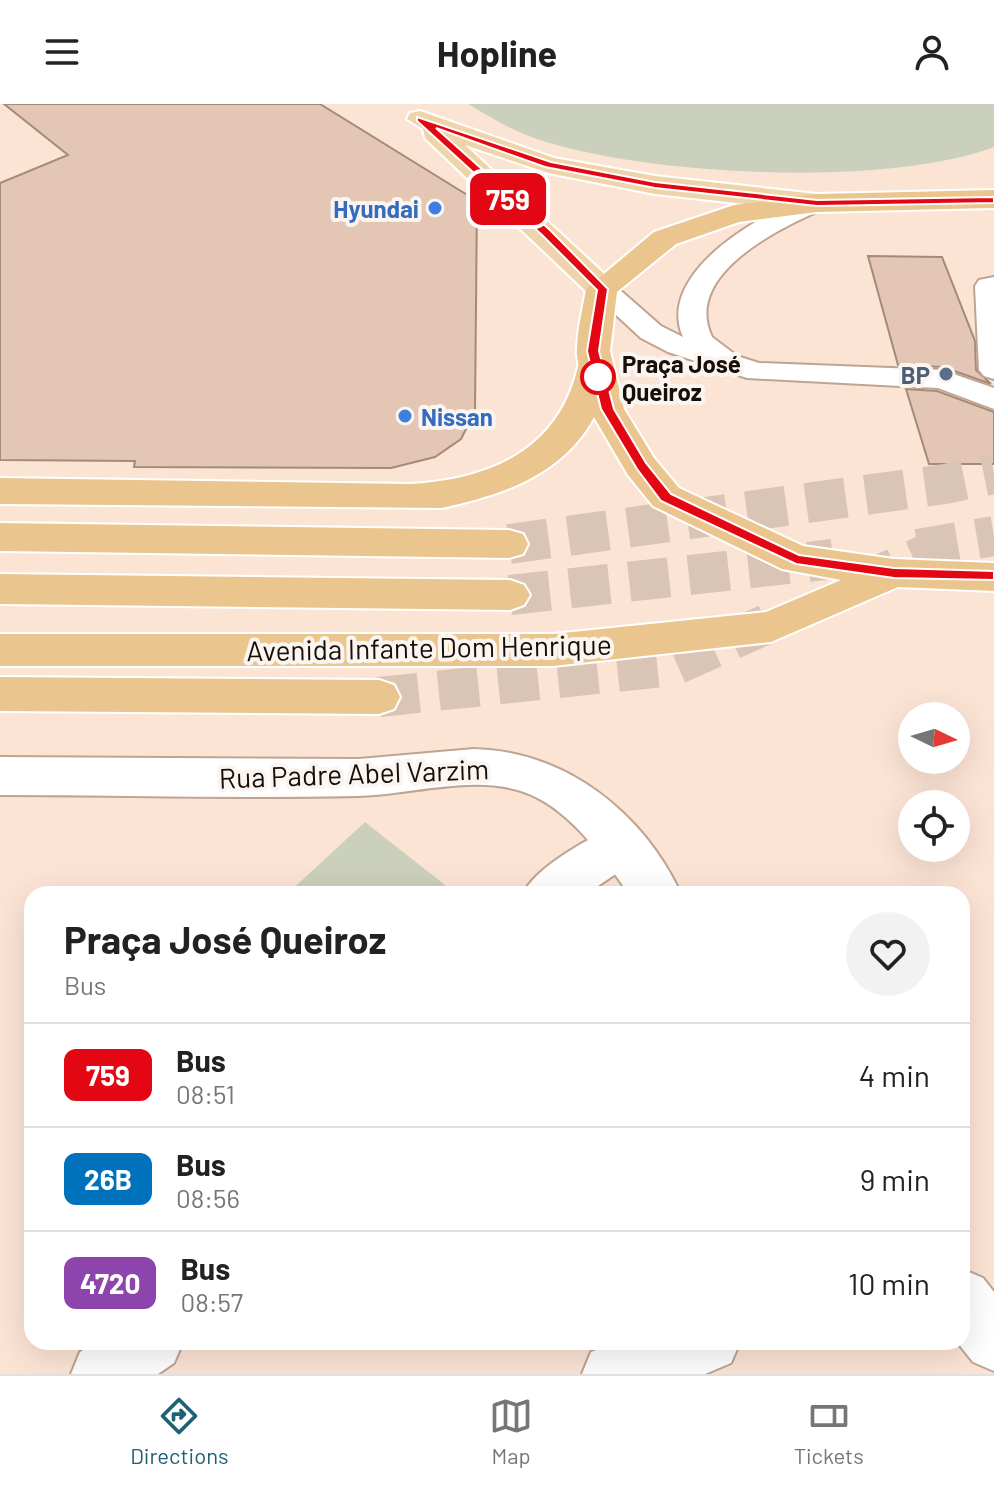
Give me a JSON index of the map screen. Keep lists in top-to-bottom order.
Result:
{
  "streets": {
    "highway": ["Avenida Infante Dom Henrique"],
    "street": ["Rua Padre Abel Varzim"]
  },
  "places": [
    "Hyundai",
    "BP",
    "Praça José Queiroz",
    "Nissan"
  ],
  "lines": ["bus line 759"],
  "north": "right",
  "page": {
    "header": "Hopline",
    "on_map": "759",
    "heading": ["Praça José Queiroz", "Bus"],
    "list": [
      {
        "mark": "759",
        "name": "Bus",
        "note": "08:51",
        "value": "4 min"
      },
      {
        "mark": "26B",
        "name": "Bus",
        "note": "08:56",
        "value": "9 min"
      },
      {
        "mark": "4720",
        "name": "Bus",
        "note": "08:57",
        "value": "10 min"
      }
    ],
    "tabs": ["Directions", "Map", "Tickets"]
  }
}
